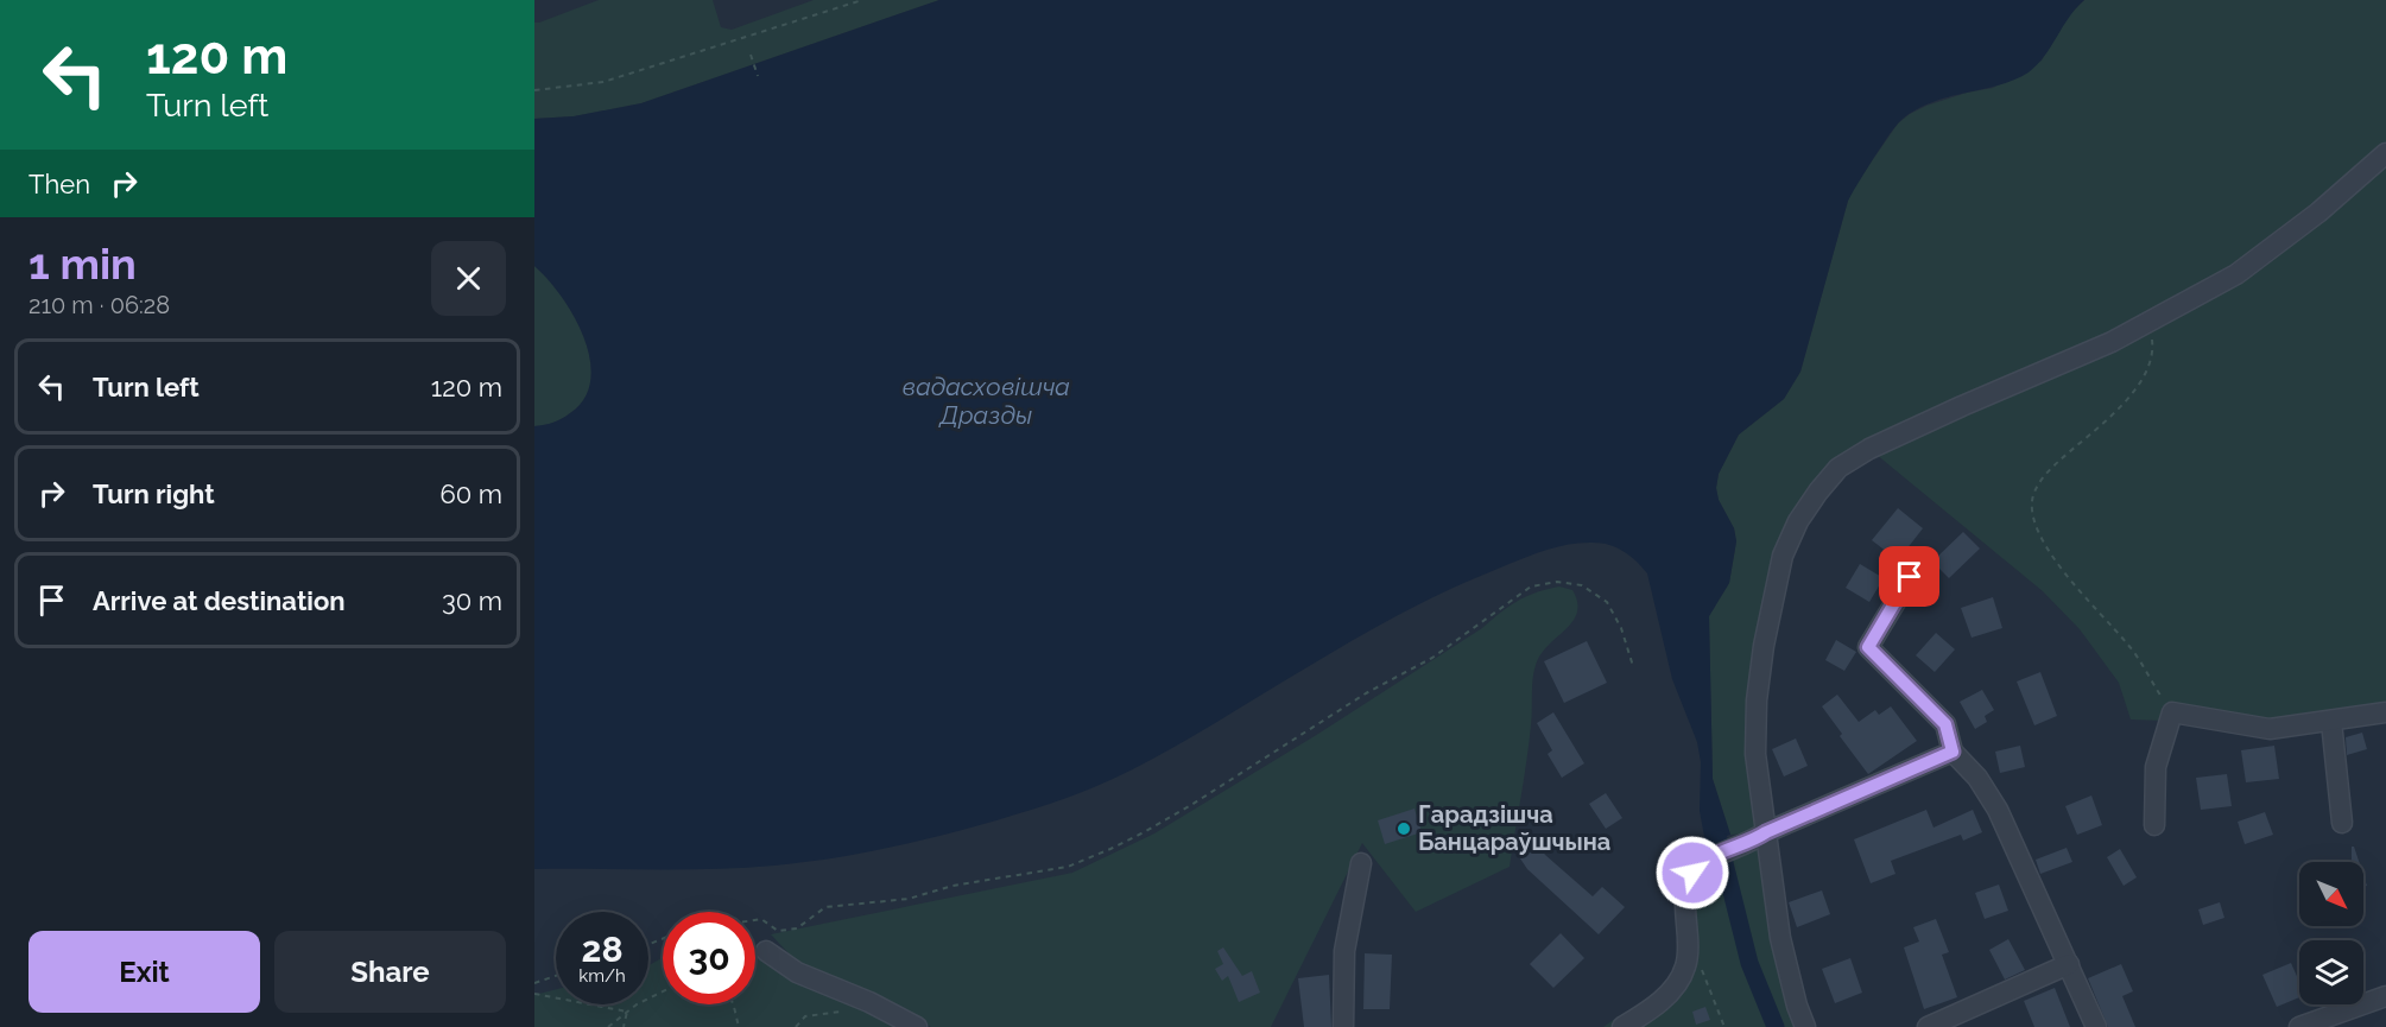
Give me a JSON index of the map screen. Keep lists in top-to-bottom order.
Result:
{
  "water": ["вадасховішча Дразды"],
  "places": ["Гарадзішча Банцараўшчына"],
  "north": "bottom right",
  "page": {
    "turn": ["120 m", "Turn left"],
    "then": "Then",
    "heading": ["1 min", "210 m · 06:28"],
    "list": [
      {
        "name": "Turn left",
        "value": "120 m"
      },
      {
        "name": "Turn right",
        "value": "60 m"
      },
      {
        "name": "Arrive at destination",
        "value": "30 m"
      }
    ],
    "speed": "28 km/h",
    "limit": "30",
    "buttons": ["Exit", "Share"]
  }
}
